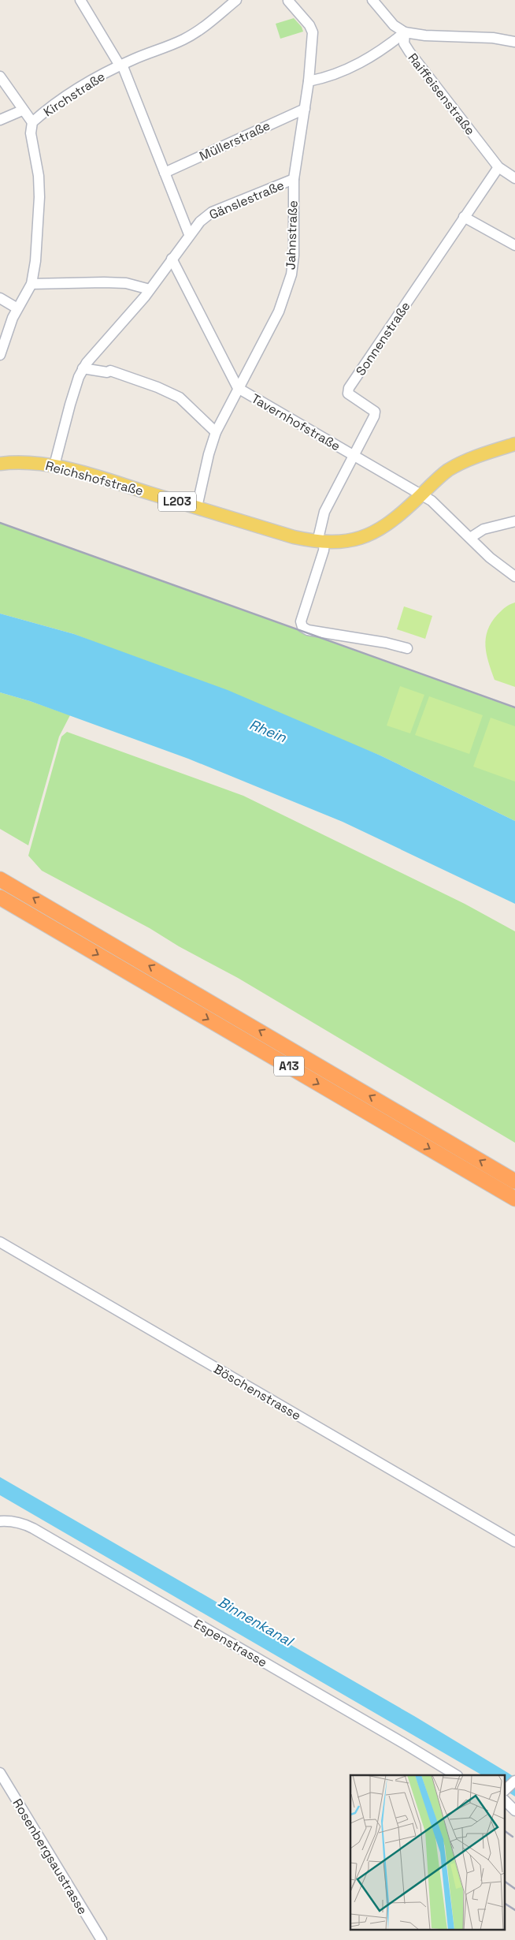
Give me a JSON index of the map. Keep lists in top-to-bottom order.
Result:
{
  "streets": {
    "highway": ["A13"],
    "main road": ["Reichshofstraße", "L203"],
    "street": [
      "Kirchstraße",
      "Raiffeisenstraße",
      "Müllerstraße",
      "Gänslestraße",
      "Jahnstraße",
      "Sonnenstraße",
      "Tavernhofstraße",
      "Böschenstrasse",
      "Espenstrasse",
      "Rosenbergsaustrasse"
    ]
  },
  "crossings": [
    ["Raiffeisenstraße", "Sonnenstraße"],
    ["Müllerstraße", "Jahnstraße"],
    ["Gänslestraße", "Jahnstraße"],
    ["Gänslestraße", "Reichshofstraße"],
    ["Jahnstraße", "Tavernhofstraße"],
    ["Jahnstraße", "Reichshofstraße"],
    ["Sonnenstraße", "Tavernhofstraße"],
    ["Tavernhofstraße", "Reichshofstraße"],
    ["Tavernhofstraße", "L203"],
    ["Reichshofstraße", "L203"]
  ],
  "water": ["Rhein", "Binnenkanal"]
}
